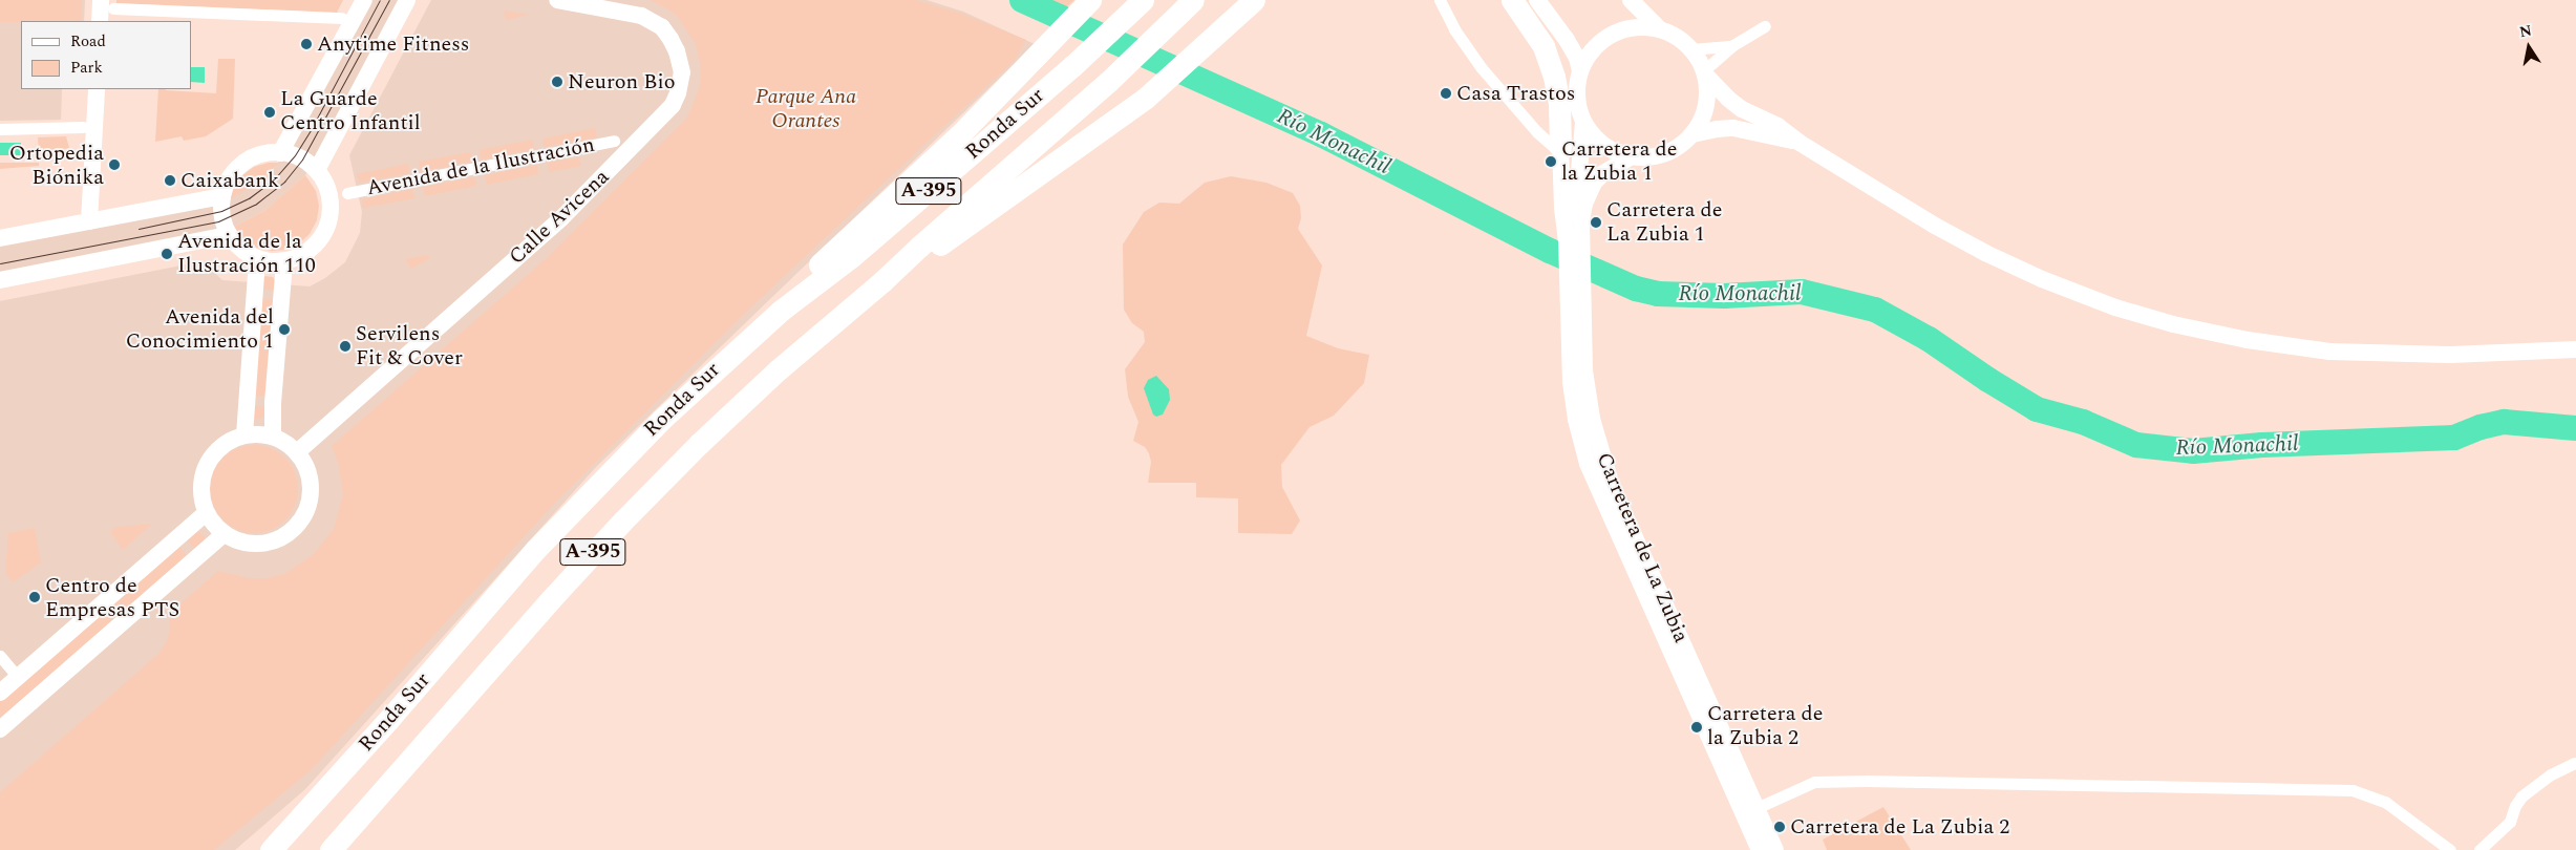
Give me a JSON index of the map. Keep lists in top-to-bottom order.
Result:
{
  "streets": {
    "highway": ["Ronda Sur", "A-395"],
    "main road": ["Calle Avicena", "Carretera de La Zubia"],
    "street": ["Avenida de la Ilustración"]
  },
  "water": ["Río Monachil"],
  "parks": ["Parque Ana Orantes"],
  "places": [
    "Anytime Fitness",
    "Neuron Bio",
    "Casa Trastos",
    "La Guarde Centro Infantil",
    "Carretera de la Zubia 1",
    "Ortopedia Biónika",
    "Caixabank",
    "Carretera de La Zubia 1",
    "Avenida de la Ilustración 110",
    "Avenida del Conocimiento 1",
    "Servilens Fit & Cover",
    "Centro de Empresas PTS",
    "Carretera de la Zubia 2",
    "Carretera de La Zubia 2"
  ],
  "legend": ["Road", "Park"],
  "north": "top"
}
